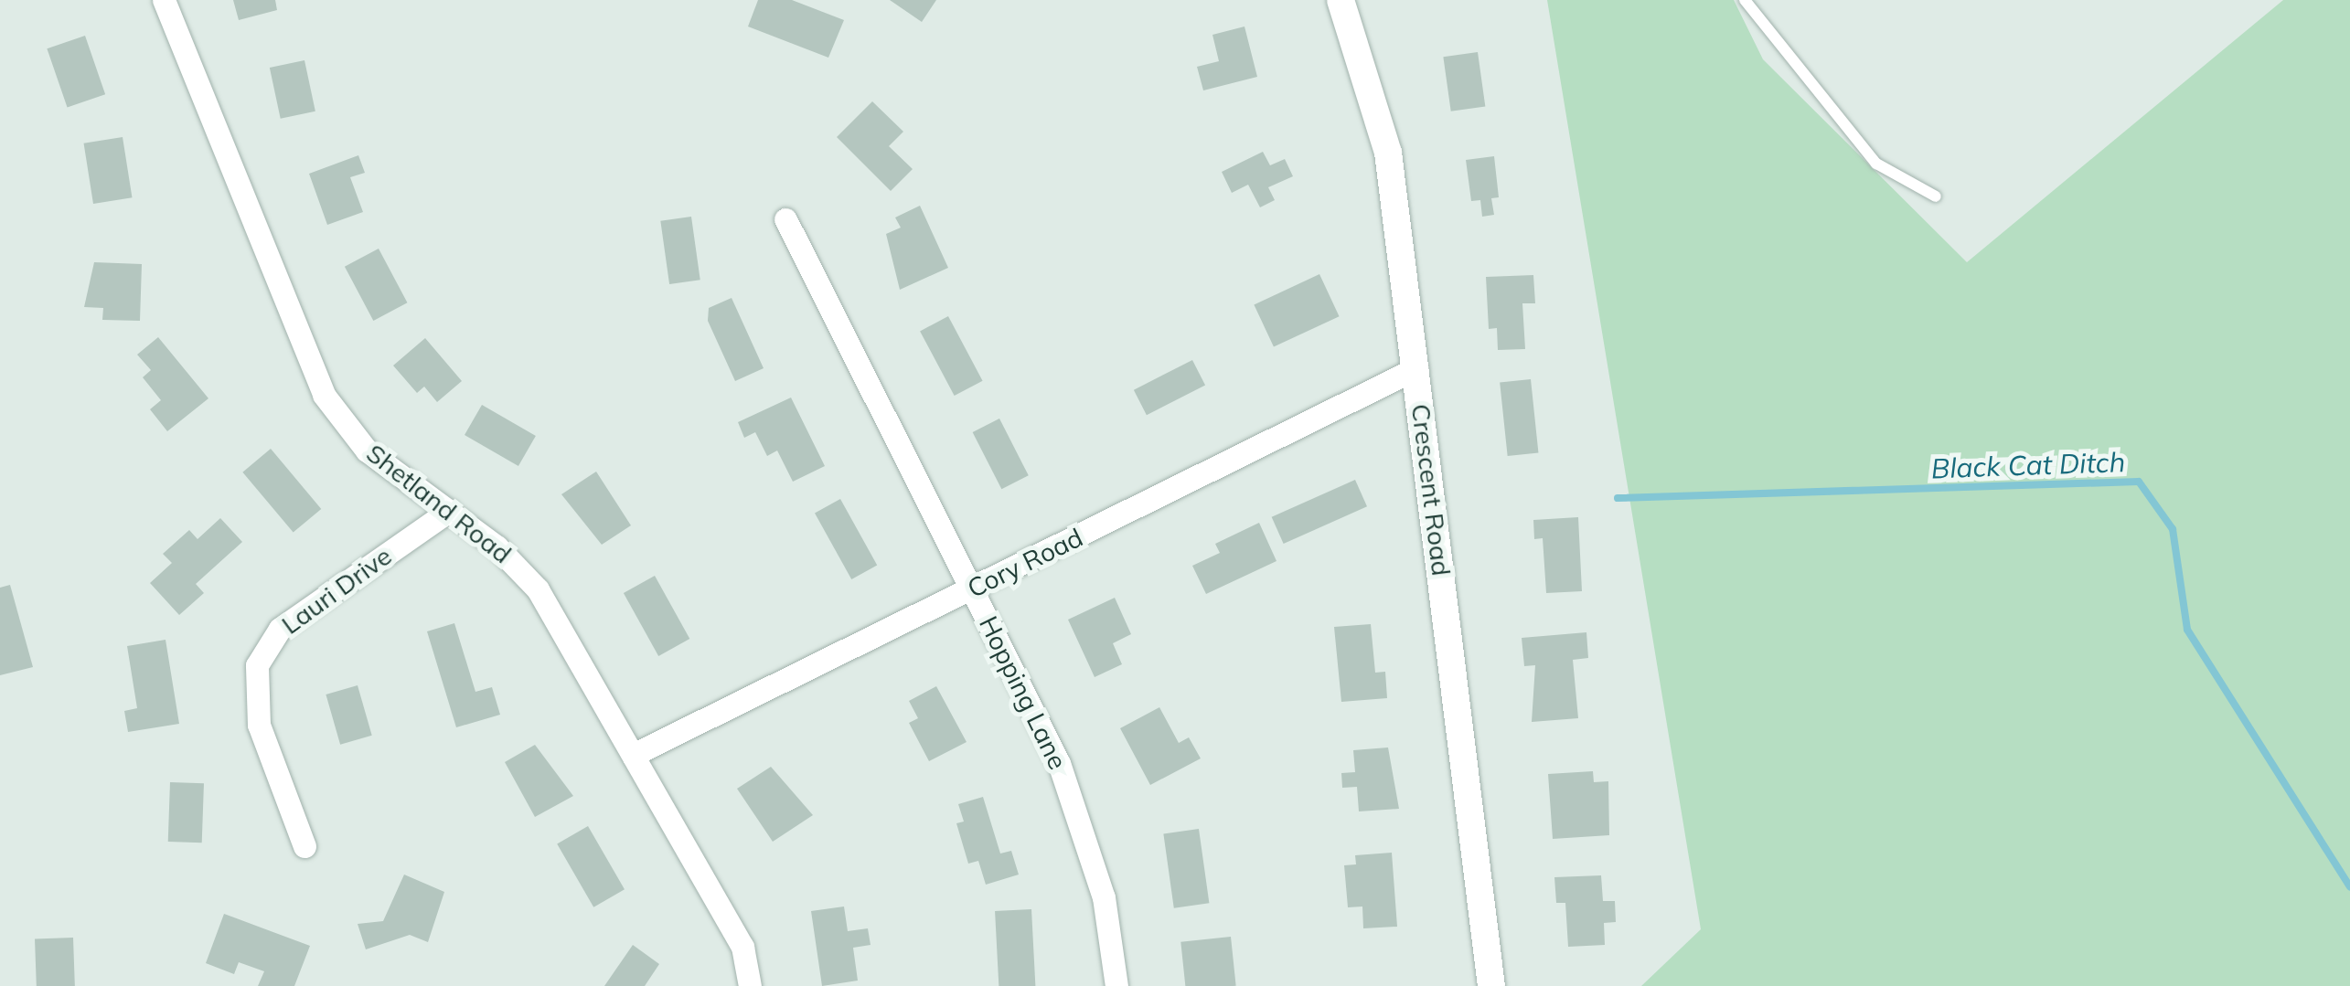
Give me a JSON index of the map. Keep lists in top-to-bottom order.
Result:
{
  "streets": {
    "street": [
      "Crescent Road",
      "Shetland Road",
      "Cory Road",
      "Lauri Drive",
      "Hopping Lane"
    ]
  },
  "crossings": [
    ["Crescent Road", "Cory Road"],
    ["Shetland Road", "Cory Road"],
    ["Shetland Road", "Lauri Drive"],
    ["Cory Road", "Hopping Lane"]
  ],
  "water": ["Black Cat Ditch"]
}
